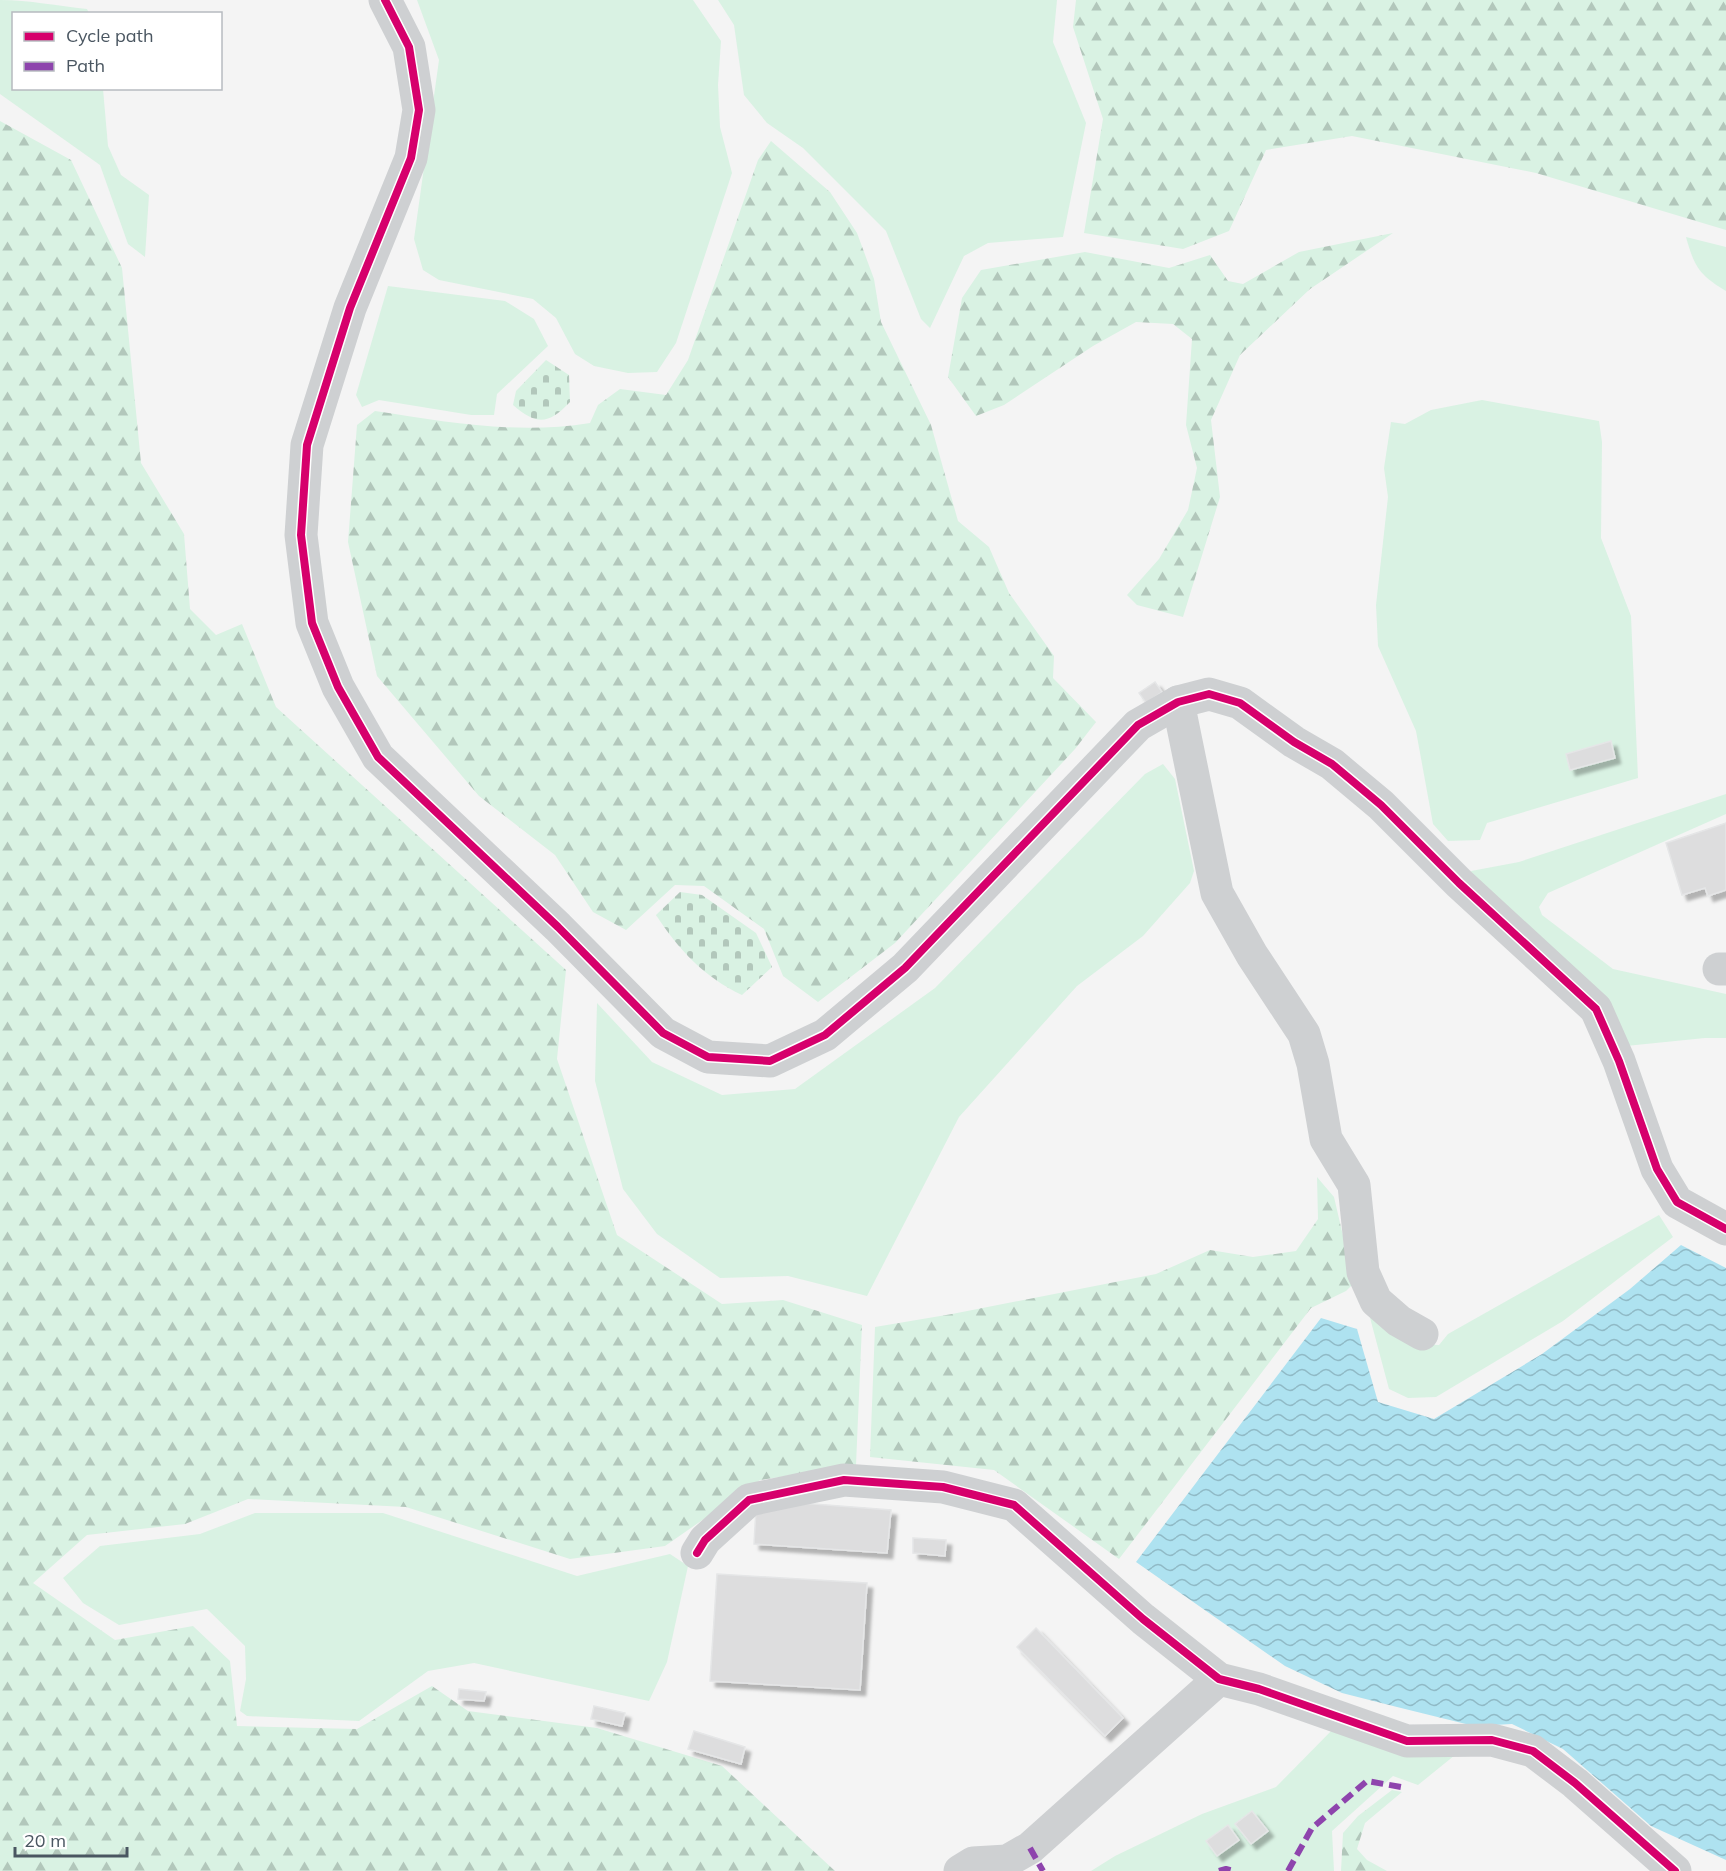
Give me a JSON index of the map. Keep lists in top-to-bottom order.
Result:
{
  "legend": ["Cycle path", "Path"],
  "scale_bar": "20 m"
}
